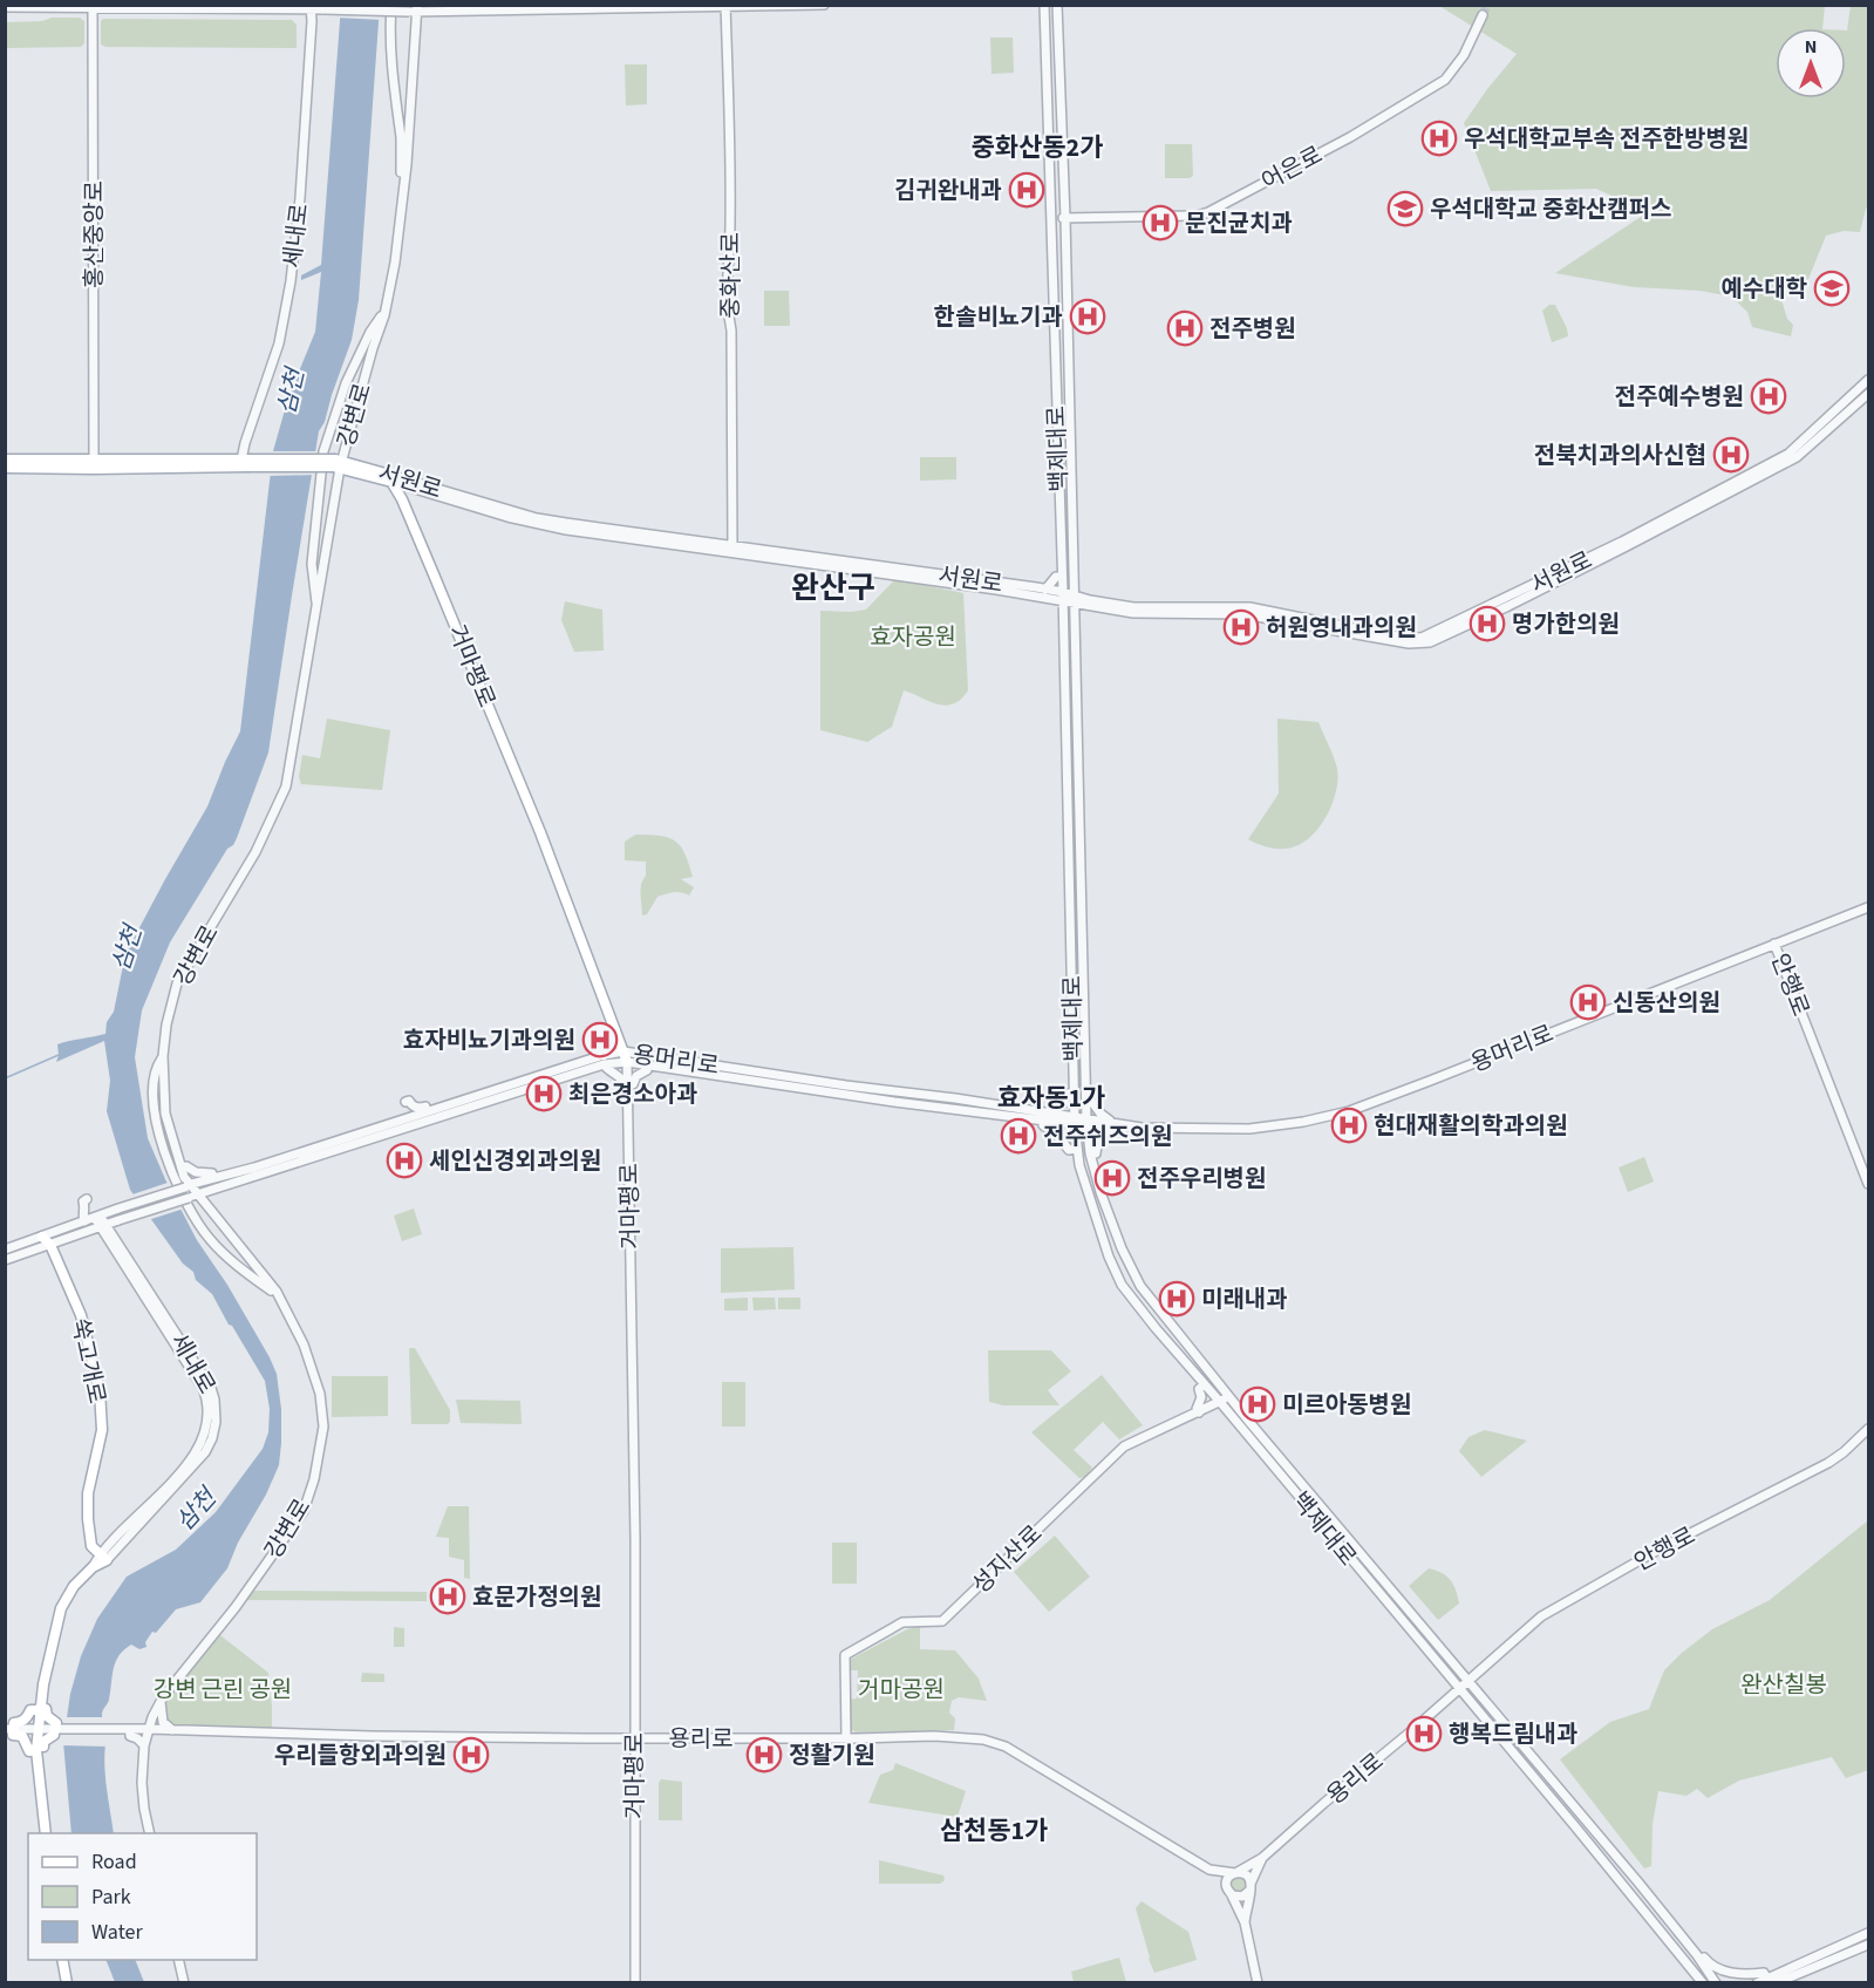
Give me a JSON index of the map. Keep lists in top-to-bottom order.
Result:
{
  "streets": {
    "main road": [
      "세내로",
      "서원로",
      "거마평로",
      "쑥고개로"
    ],
    "street": [
      "어은로",
      "홍산중앙로",
      "중화산로",
      "강변로",
      "백제대로",
      "안행로",
      "용머리로",
      "성지산로",
      "용리로"
    ]
  },
  "crossings": [
    ["어은로", "백제대로"],
    ["홍산중앙로", "서원로"],
    ["세내로", "서원로"],
    ["세내로", "쑥고개로"],
    ["세내로", "용리로"],
    ["중화산로", "서원로"],
    ["강변로", "서원로"],
    ["강변로", "용머리로"],
    ["강변로", "용리로"],
    ["백제대로", "서원로"],
    ["백제대로", "안행로"],
    ["백제대로", "용머리로"],
    ["백제대로", "성지산로"],
    ["백제대로", "용리로"],
    ["서원로", "거마평로"],
    ["거마평로", "용머리로"],
    ["거마평로", "용리로"],
    ["안행로", "용머리로"],
    ["안행로", "용리로"],
    ["성지산로", "용리로"]
  ],
  "districts": [
    "중화산동2가",
    "완산구",
    "효자동1가",
    "삼천동1가"
  ],
  "water": ["삼천"],
  "parks": [
    "효자공원",
    "완산칠봉",
    "강변 근린 공원",
    "거마공원"
  ],
  "places": {
    "hospital": [
      "우석대학교부속 전주한방병원",
      "김귀완내과",
      "문진균치과",
      "한솔비뇨기과",
      "전주병원",
      "전주예수병원",
      "전북치과의사신협",
      "명가한의원",
      "허원영내과의원",
      "신동산의원",
      "효자비뇨기과의원",
      "최은경소아과",
      "현대재활의학과의원",
      "전주쉬즈의원",
      "세인신경외과의원",
      "전주우리병원",
      "미래내과",
      "미르아동병원",
      "효문가정의원",
      "행복드림내과",
      "우리들항외과의원",
      "정활기원"
    ],
    "school or university": ["우석대학교 중화산캠퍼스", "예수대학"]
  },
  "legend": ["Road", "Park", "Water"],
  "north": "top"
}
